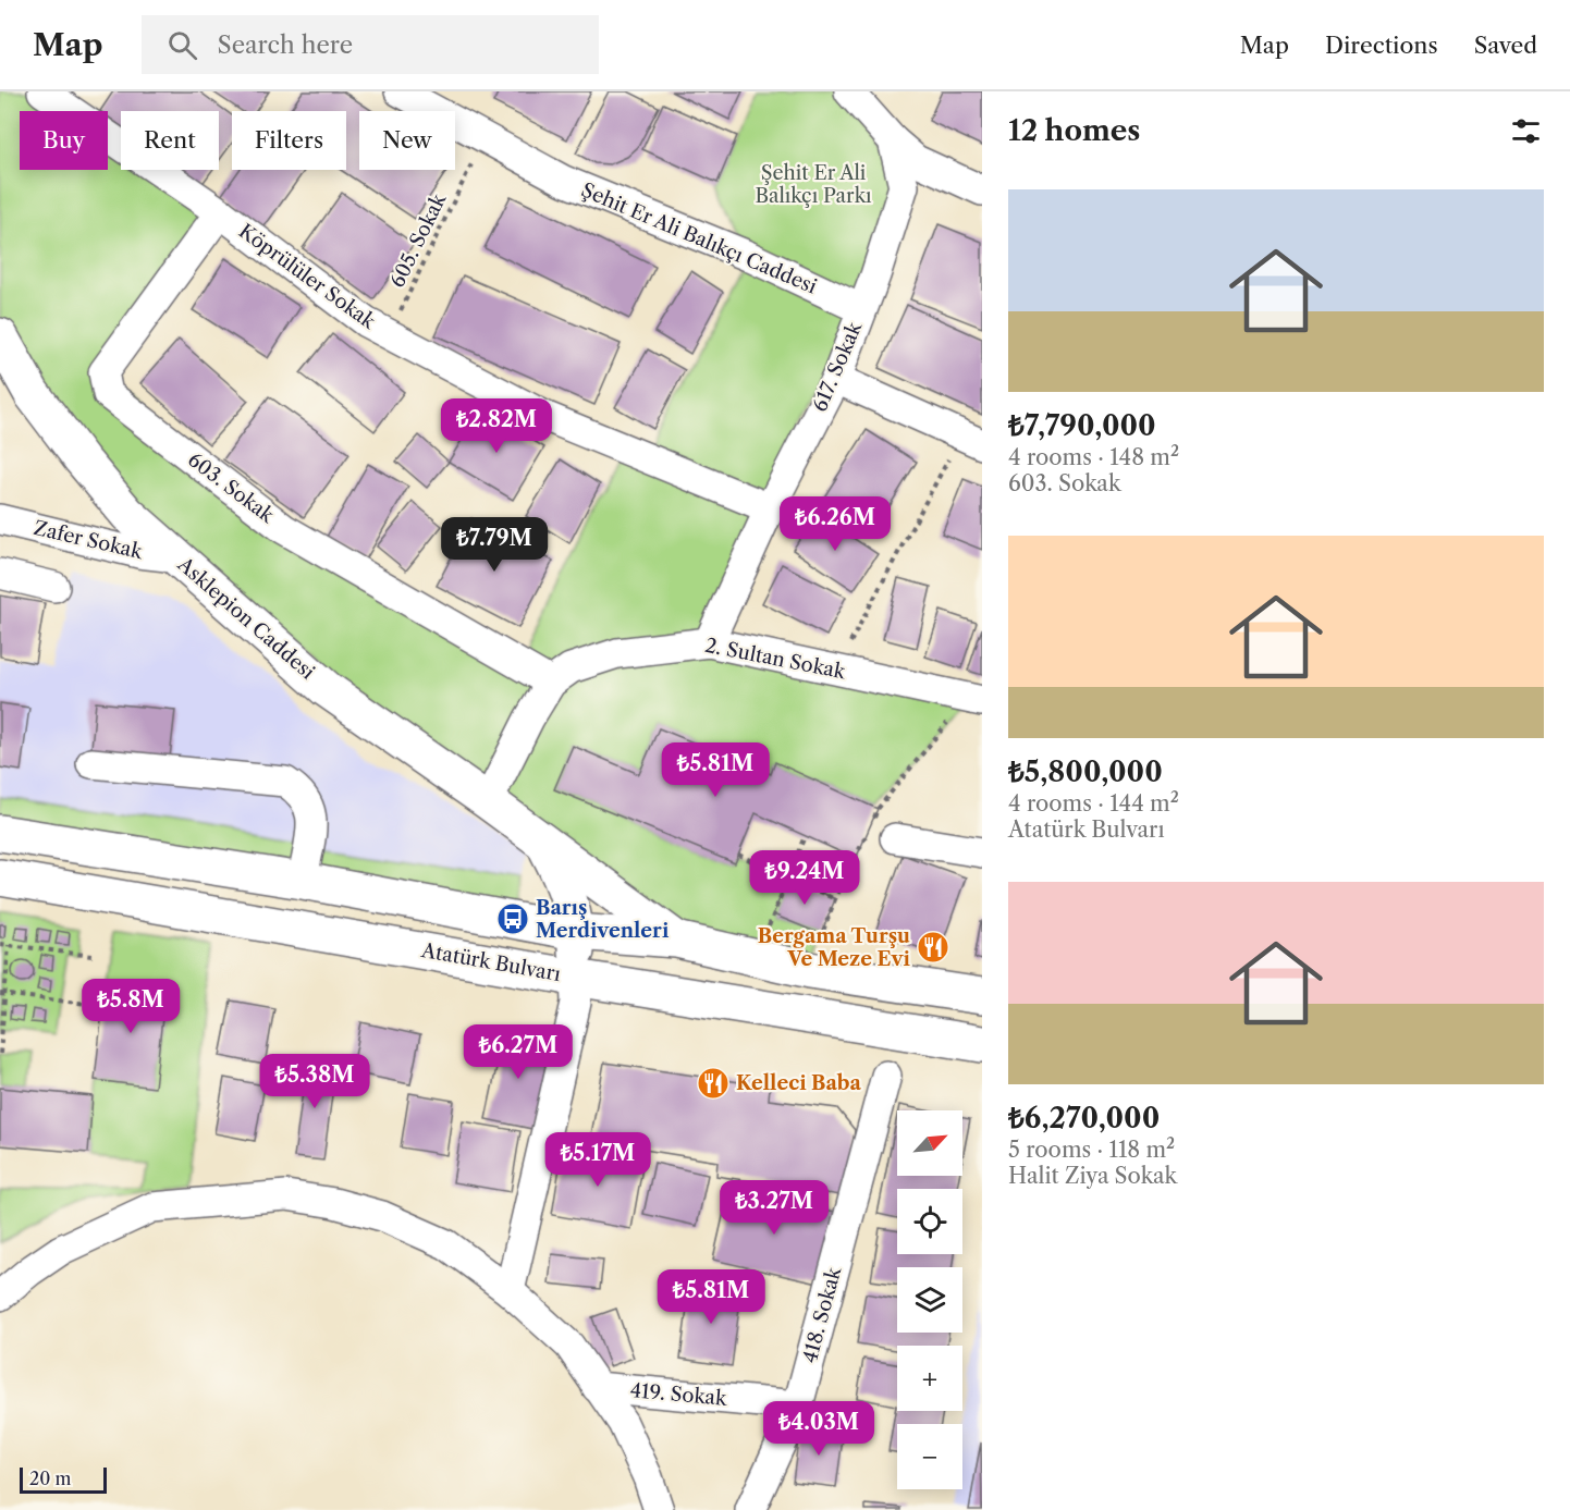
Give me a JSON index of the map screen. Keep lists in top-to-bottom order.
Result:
{
  "streets": {
    "main road": ["Asklepion Caddesi", "Atatürk Bulvarı"],
    "street": [
      "Şehit Er Ali Balıkçı Caddesi",
      "Köprülüler Sokak",
      "617. Sokak",
      "603. Sokak",
      "Zafer Sokak",
      "2. Sultan Sokak",
      "418. Sokak",
      "419. Sokak"
    ],
    "path": ["605. Sokak"]
  },
  "crossings": [
    ["Şehit Er Ali Balıkçı Caddesi", "617. Sokak"],
    ["605. Sokak", "Köprülüler Sokak"],
    ["Köprülüler Sokak", "617. Sokak"],
    ["Köprülüler Sokak", "603. Sokak"],
    ["617. Sokak", "2. Sultan Sokak"],
    ["603. Sokak", "2. Sultan Sokak"],
    ["Zafer Sokak", "Asklepion Caddesi"],
    ["Asklepion Caddesi", "2. Sultan Sokak"],
    ["Asklepion Caddesi", "Atatürk Bulvarı"],
    ["418. Sokak", "419. Sokak"]
  ],
  "parks": ["Şehit Er Ali Balıkçı Parkı"],
  "places": {
    "bus stop": ["Barış Merdivenleri"],
    "restaurant": ["Bergama Turşu Ve Meze Evi", "Kelleci Baba"]
  },
  "scale_bar": "20 m",
  "north": "top right",
  "page": {
    "header": "Map",
    "search": "Search here",
    "nav": ["Map", "Directions", "Saved"],
    "heading": "12 homes",
    "chip": [
      "Buy",
      "Rent",
      "Filters",
      "New"
    ],
    "list": [
      {
        "name": "₺7,790,000",
        "note": "4 rooms · 148 m² · 603. Sokak"
      },
      {
        "name": "₺5,800,000",
        "note": "4 rooms · 144 m² · Atatürk Bulvarı"
      },
      {
        "name": "₺6,270,000",
        "note": "5 rooms · 118 m² · Halit Ziya Sokak"
      }
    ],
    "price": [
      "₺2.82M",
      "₺6.26M",
      "₺7.79M",
      "₺5.81M",
      "₺9.24M",
      "₺5.8M",
      "₺6.27M",
      "₺5.38M",
      "₺5.17M",
      "₺3.27M",
      "₺5.81M",
      "₺4.03M"
    ],
    "map_buttons": ["+", "−"],
    "scale": "20 m"
  }
}
